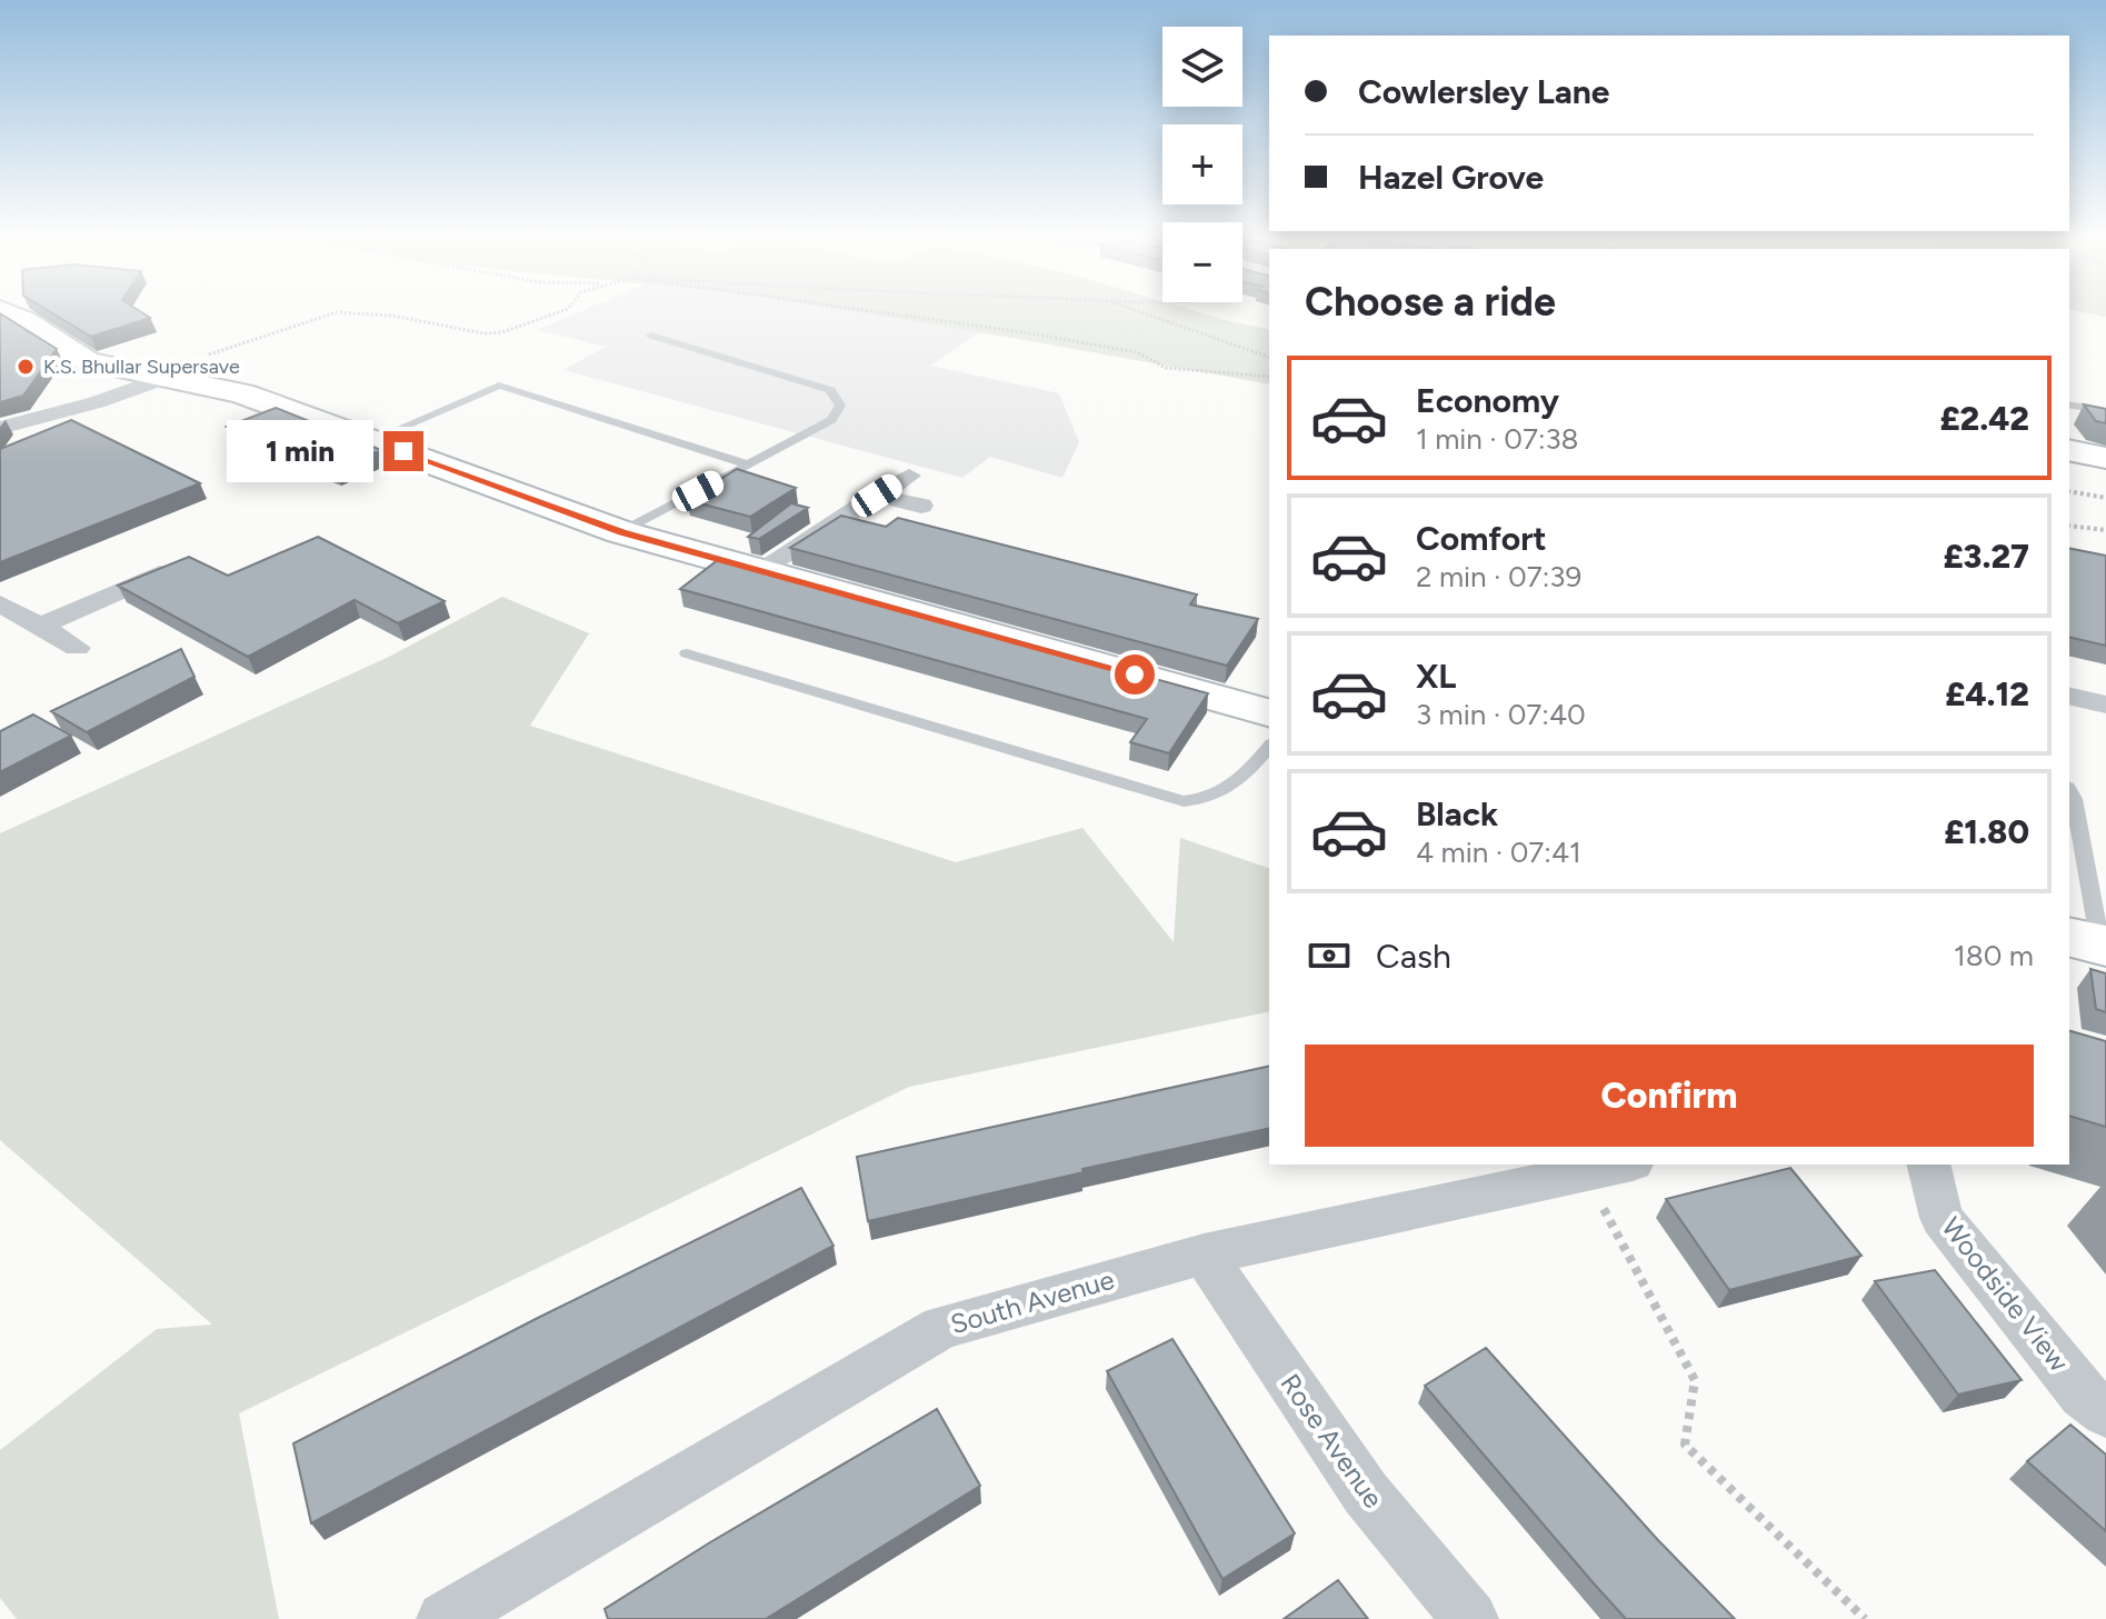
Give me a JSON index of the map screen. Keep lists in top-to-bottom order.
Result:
{
  "streets": {
    "street": ["Woodside View", "South Avenue", "Rose Avenue"]
  },
  "crossings": [
    ["South Avenue", "Rose Avenue"]
  ],
  "places": ["K.S. Bhullar Supersave"],
  "page": {
    "map_buttons": ["+", "−"],
    "banner": ["Cowlersley Lane", "Hazel Grove"],
    "heading": "Choose a ride",
    "list": [
      {
        "name": "Economy",
        "note": "1 min · 07:38",
        "value": "£2.42"
      },
      {
        "name": "Comfort",
        "note": "2 min · 07:39",
        "value": "£3.27"
      },
      {
        "name": "XL",
        "note": "3 min · 07:40",
        "value": "£4.12"
      },
      {
        "name": "Black",
        "note": "4 min · 07:41",
        "value": "£1.80"
      }
    ],
    "bubble": "1 min",
    "pay": ["Cash", "180 m"],
    "buttons": "Confirm"
  }
}
